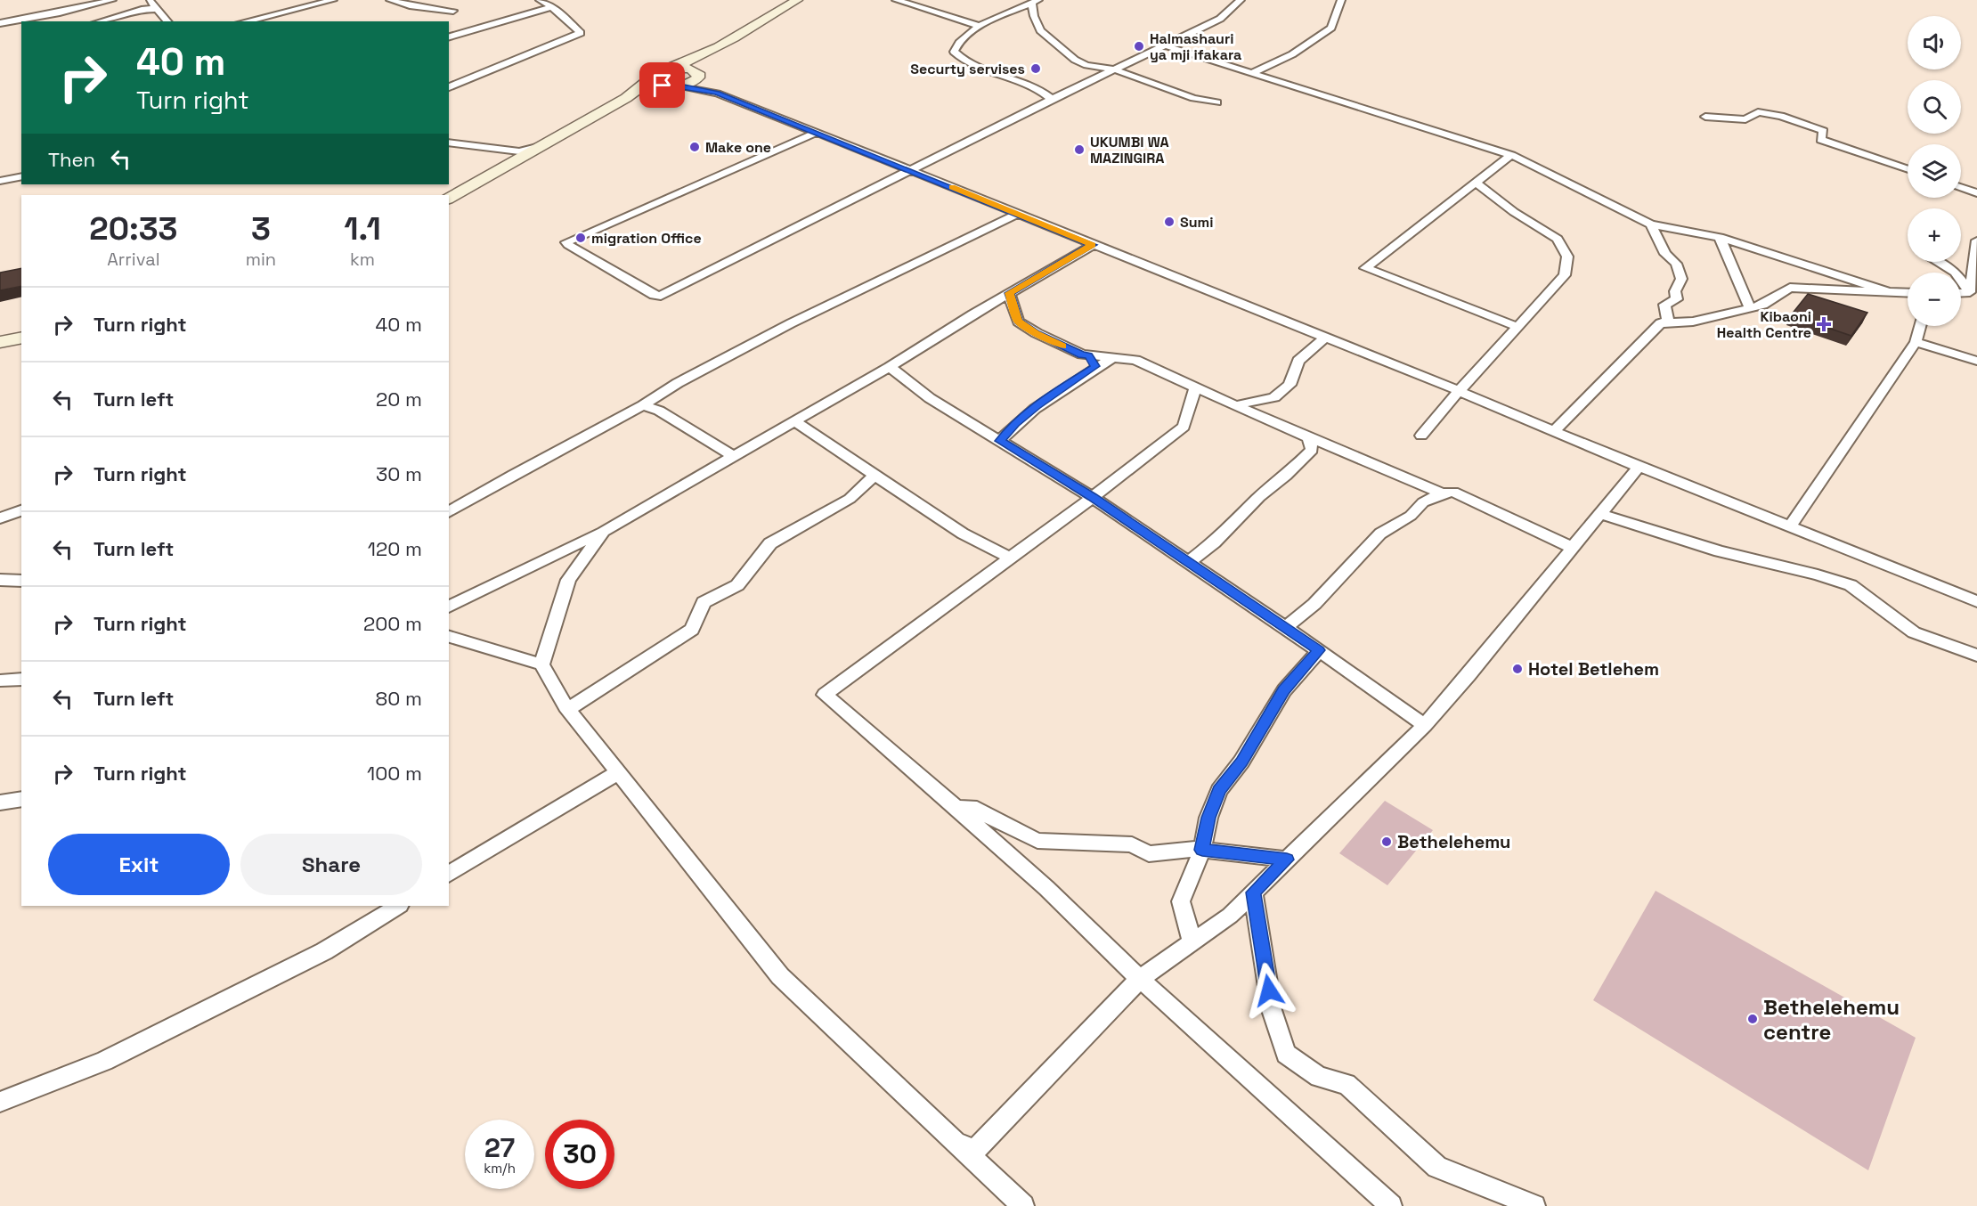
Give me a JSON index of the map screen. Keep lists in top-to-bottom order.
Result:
{
  "places": {
    "other": [
      "Halmashauri ya mji ifakara",
      "Securty servises",
      "Make one",
      "UKUMBI WA MAZINGIRA",
      "Sumi",
      "migration Office",
      "Hotel Betlehem",
      "Bethelehemu",
      "Bethelehemu centre"
    ],
    "health": ["Kibaoni Health Centre"]
  },
  "page": {
    "map_buttons": ["+", "−"],
    "turn": ["40 m", "Turn right"],
    "then": "Then",
    "eta": [
      "20:33",
      "Arrival",
      "3",
      "min",
      "1.1",
      "km"
    ],
    "list": [
      {
        "name": "Turn right",
        "value": "40 m"
      },
      {
        "name": "Turn left",
        "value": "20 m"
      },
      {
        "name": "Turn right",
        "value": "30 m"
      },
      {
        "name": "Turn left",
        "value": "120 m"
      },
      {
        "name": "Turn right",
        "value": "200 m"
      },
      {
        "name": "Turn left",
        "value": "80 m"
      },
      {
        "name": "Turn right",
        "value": "100 m"
      }
    ],
    "buttons": ["Exit", "Share"],
    "speed": "27 km/h",
    "limit": "30"
  }
}
